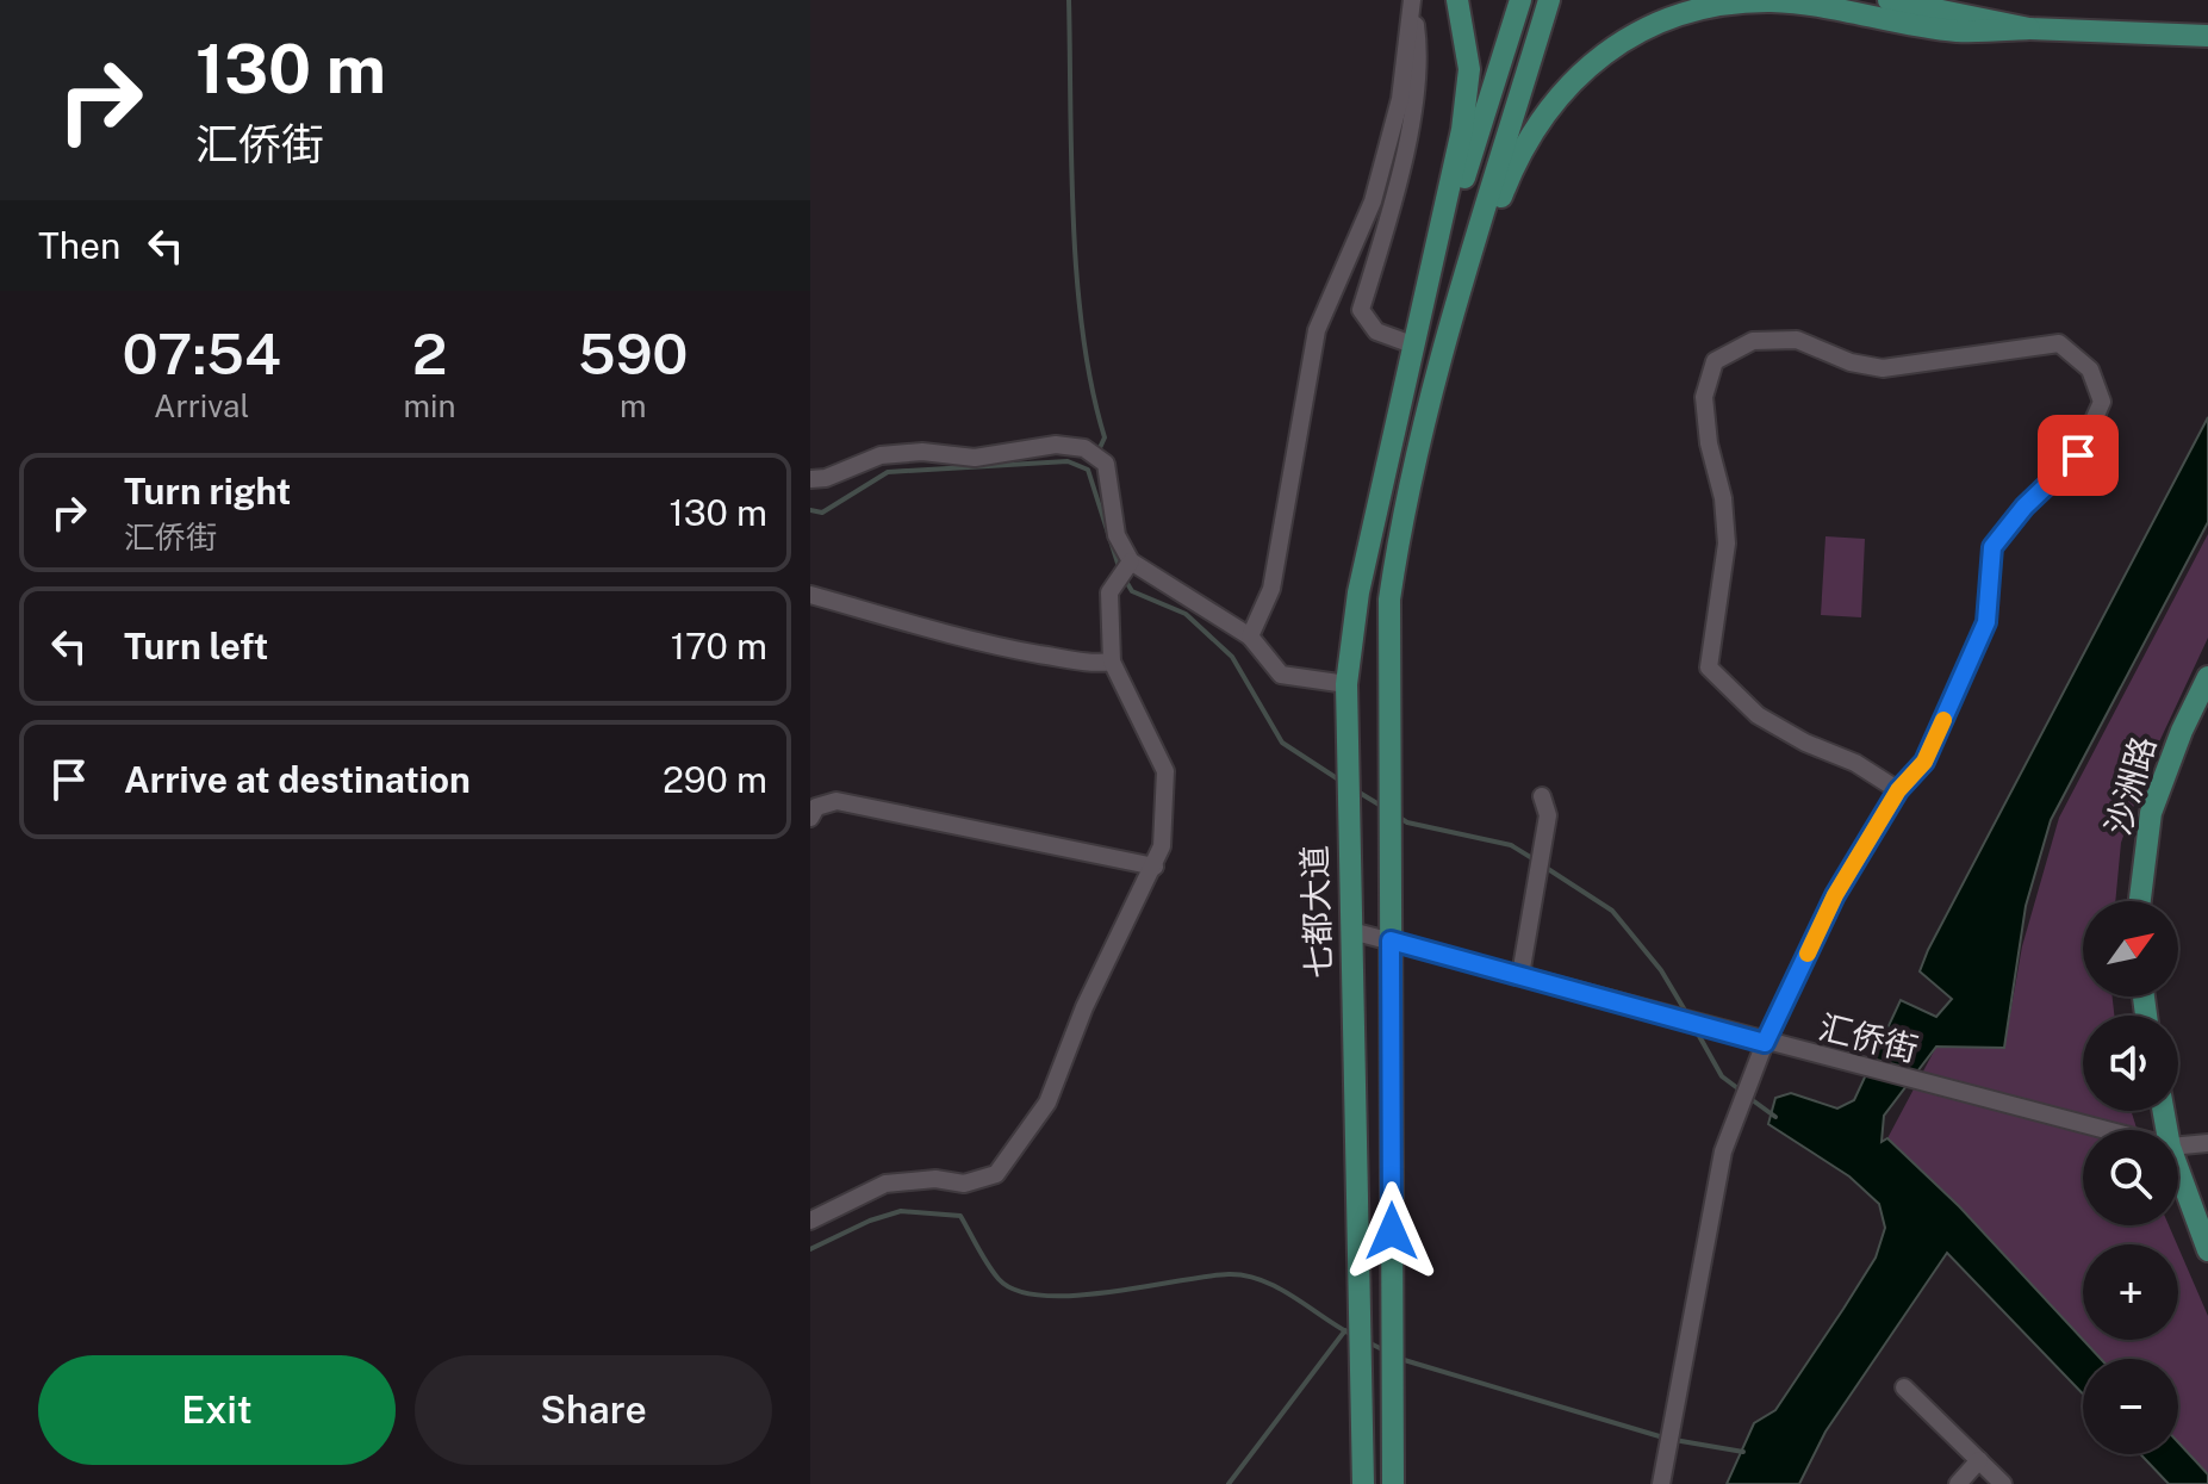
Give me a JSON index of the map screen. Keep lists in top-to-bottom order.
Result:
{
  "streets": {
    "main road": ["沙洲路", "七都大道"],
    "street": ["汇侨街"]
  },
  "crossings": [
    ["七都大道", "汇侨街"]
  ],
  "north": "top right",
  "page": {
    "turn": ["130 m", "汇侨街"],
    "then": "Then",
    "eta": [
      "07:54",
      "Arrival",
      "2",
      "min",
      "590",
      "m"
    ],
    "list": [
      {
        "name": "Turn right",
        "note": "汇侨街",
        "value": "130 m"
      },
      {
        "name": "Turn left",
        "value": "170 m"
      },
      {
        "name": "Arrive at destination",
        "value": "290 m"
      }
    ],
    "map_buttons": ["+", "−"],
    "buttons": ["Exit", "Share"]
  }
}
